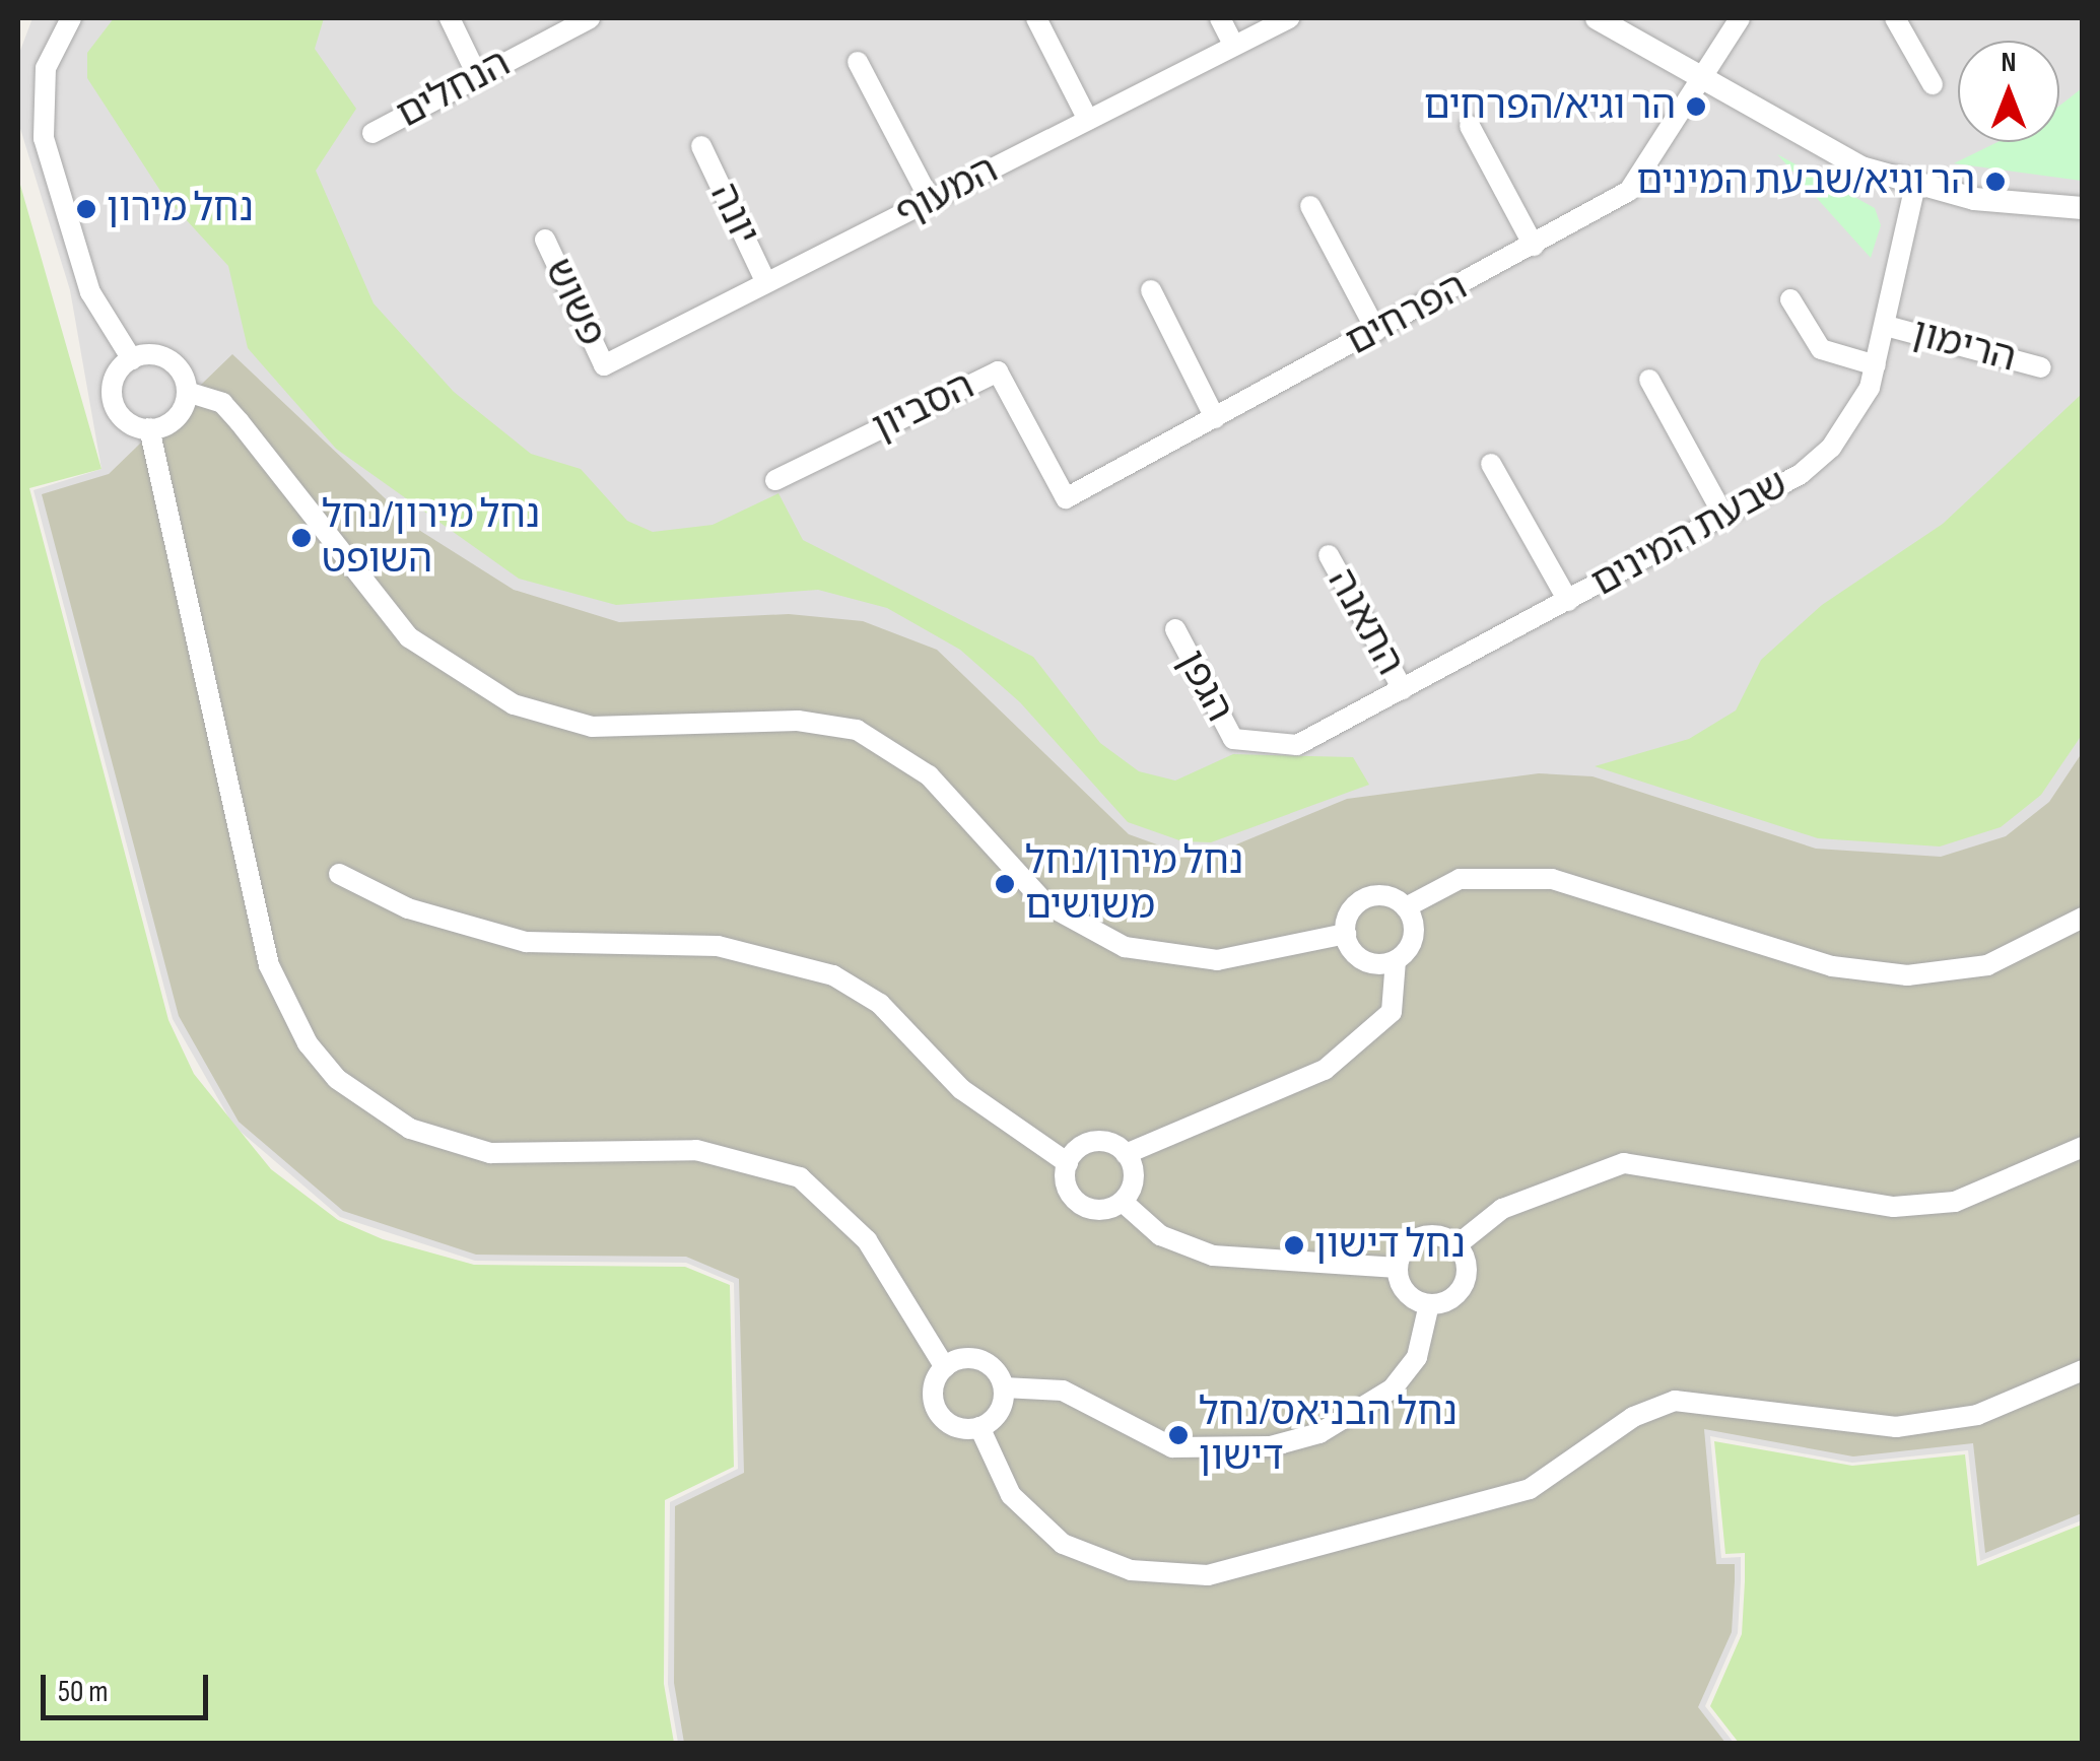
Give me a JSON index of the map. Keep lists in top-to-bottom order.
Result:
{
  "streets": {
    "street": [
      "הנחלים",
      "המעוף",
      "יונה",
      "פשוש",
      "הפרחים",
      "הרימון",
      "הסביון",
      "שבעת המינים",
      "התאנה",
      "הגפן"
    ]
  },
  "crossings": [
    ["המעוף", "יונה"],
    ["המעוף", "פשוש"],
    ["הפרחים", "הסביון"],
    ["הרימון", "שבעת המינים"],
    ["שבעת המינים", "התאנה"],
    ["שבעת המינים", "הגפן"]
  ],
  "places": [
    "הר וגיא/הפרחים",
    "הר וגיא/שבעת המינים",
    "נחל מירון",
    "נחל מירון/נחל השופט",
    "נחל מירון/נחל משושים",
    "נחל דישון",
    "נחל הבניאס/נחל דישון"
  ],
  "scale_bar": "50 m",
  "north": "top"
}
